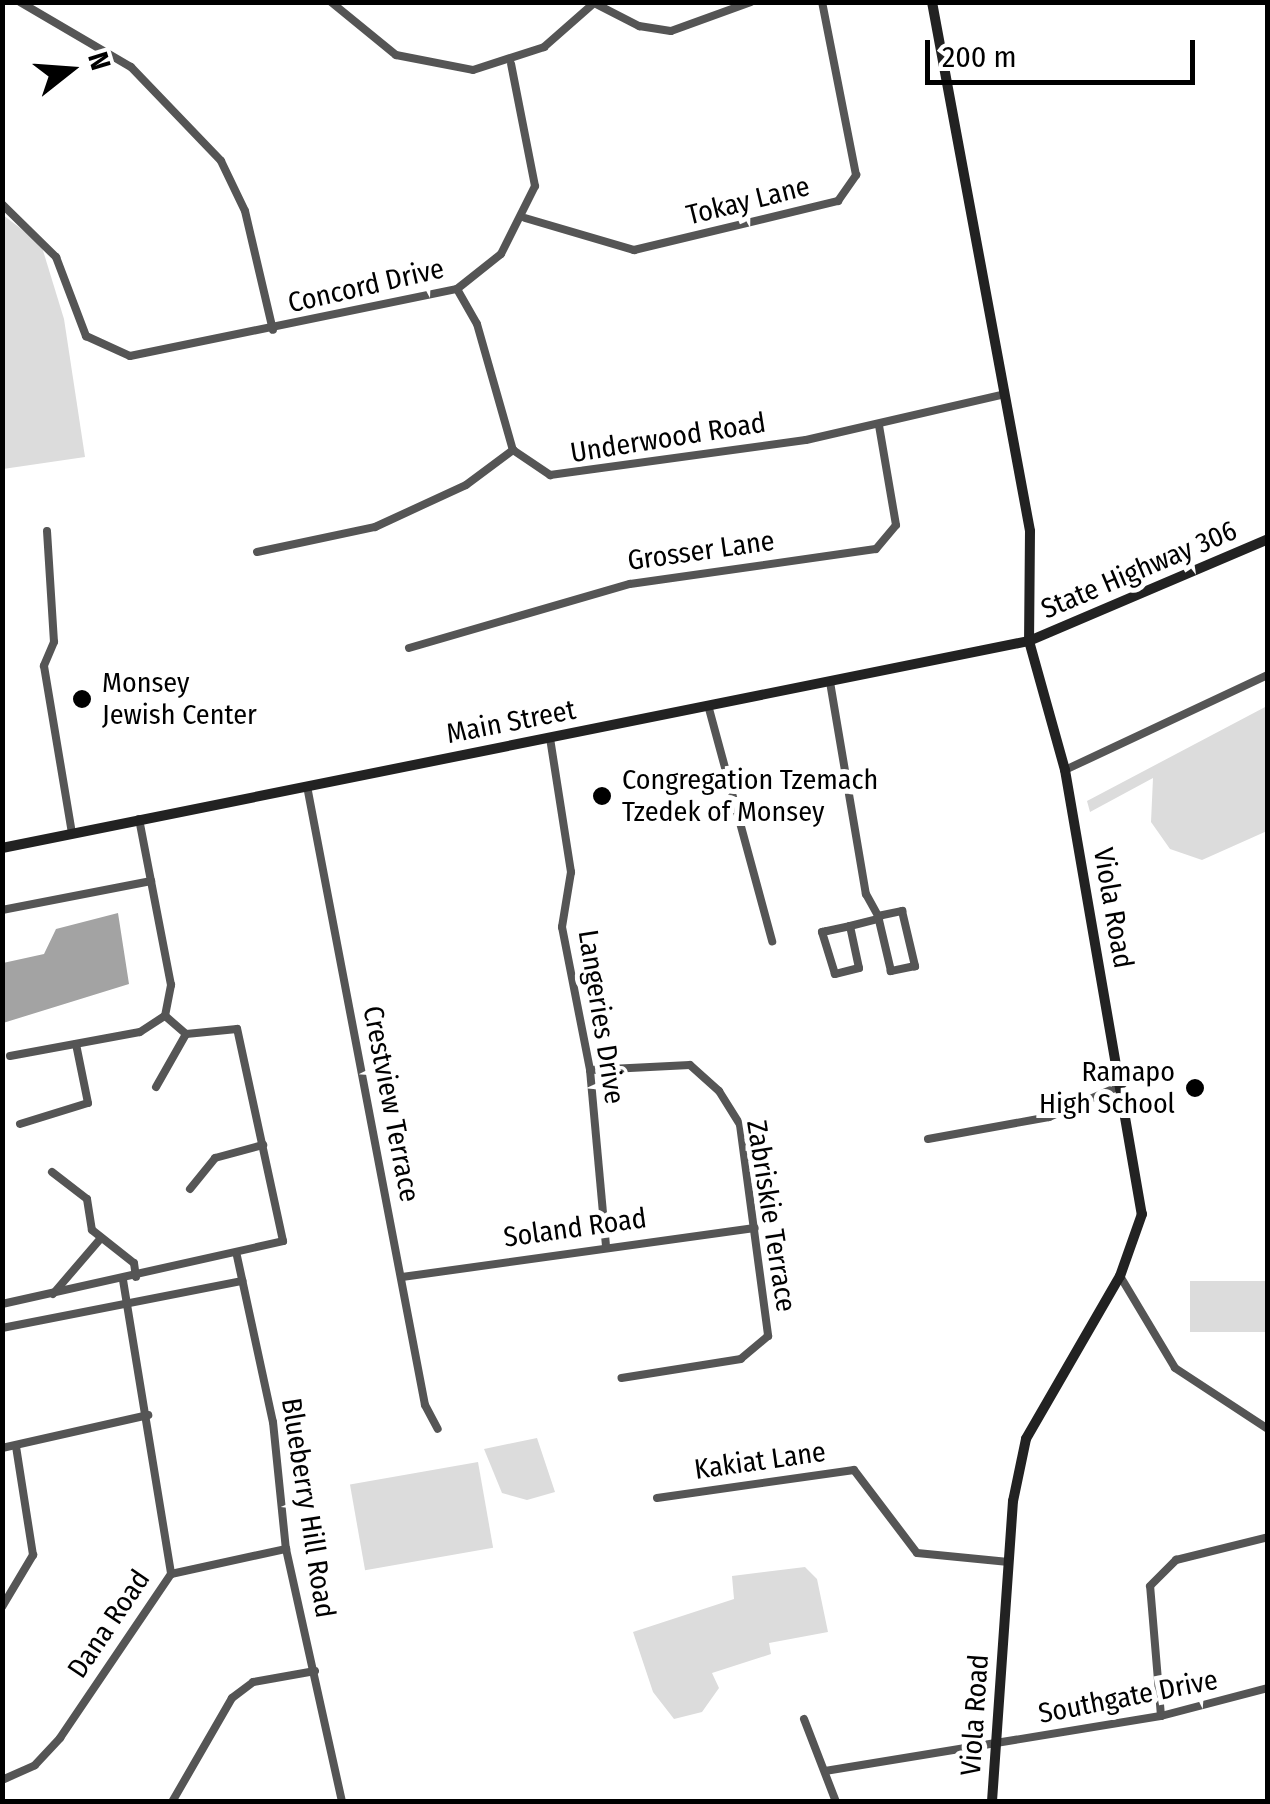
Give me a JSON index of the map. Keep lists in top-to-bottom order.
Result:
{
  "streets": {
    "street": [
      "Tokay Lane",
      "Concord Drive",
      "Underwood Road",
      "Grosser Lane",
      "State Highway 306",
      "Main Street",
      "Viola Road",
      "Langeries Drive",
      "Crestview Terrace",
      "Zabriskie Terrace",
      "Soland Road",
      "Kakiat Lane",
      "Blueberry Hill Road",
      "Dana Road",
      "Southgate Drive"
    ]
  },
  "crossings": [
    ["Tokay Lane", "Concord Drive"],
    ["Underwood Road", "Grosser Lane"],
    ["Underwood Road", "Viola Road"],
    ["State Highway 306", "Main Street"],
    ["State Highway 306", "Viola Road"],
    ["Main Street", "Viola Road"],
    ["Main Street", "Langeries Drive"],
    ["Main Street", "Crestview Terrace"],
    ["Viola Road", "Kakiat Lane"],
    ["Viola Road", "Southgate Drive"],
    ["Langeries Drive", "Zabriskie Terrace"],
    ["Langeries Drive", "Soland Road"],
    ["Crestview Terrace", "Soland Road"],
    ["Zabriskie Terrace", "Soland Road"],
    ["Blueberry Hill Road", "Dana Road"]
  ],
  "places": ["Monsey Jewish Center", "Congregation Tzemach Tzedek of Monsey", "Ramapo High School"],
  "scale_bar": "200 m",
  "north": "right"
}
